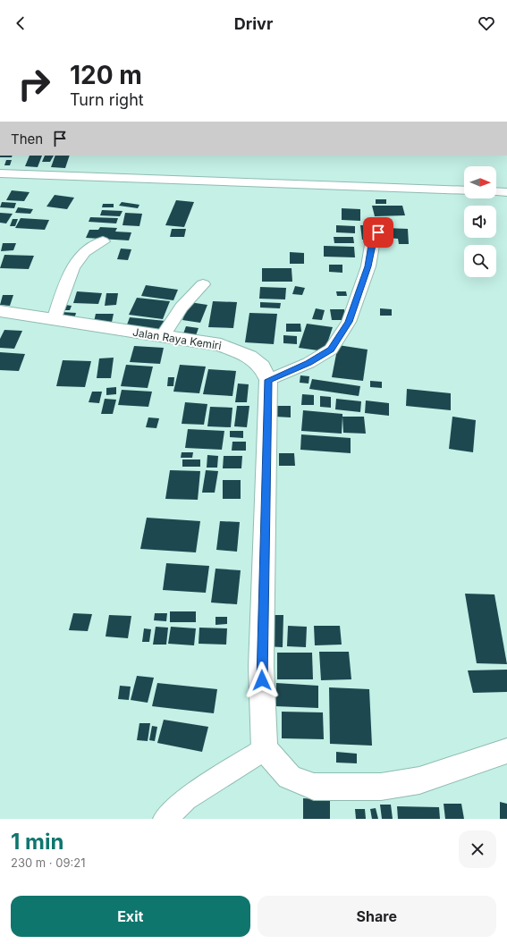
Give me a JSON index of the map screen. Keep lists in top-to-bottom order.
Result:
{
  "streets": {
    "street": ["Jalan Raya Kemiri"]
  },
  "north": "right",
  "page": {
    "header": "Drivr",
    "turn": ["120 m", "Turn right"],
    "then": "Then",
    "heading": ["1 min", "230 m · 09:21"],
    "buttons": ["Exit", "Share"]
  }
}
